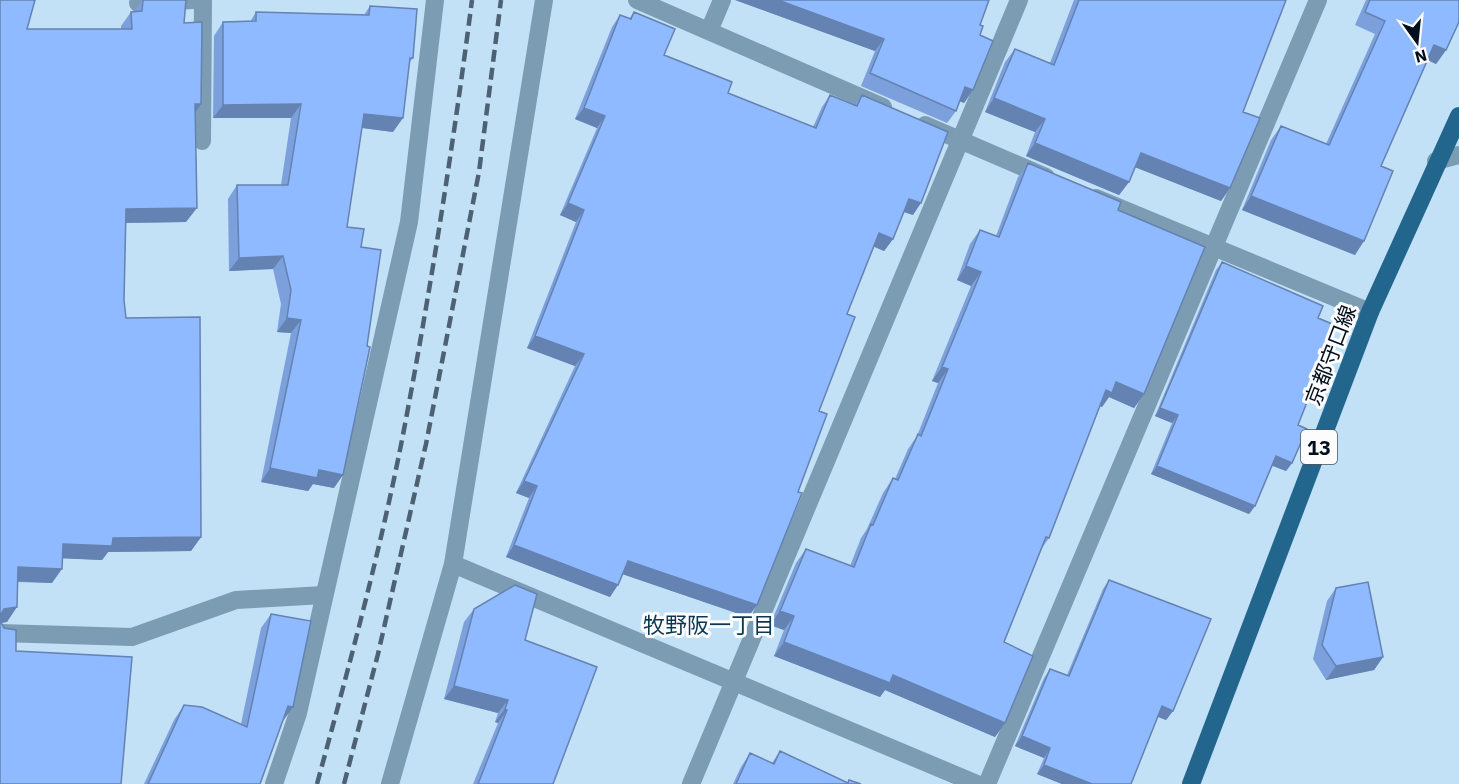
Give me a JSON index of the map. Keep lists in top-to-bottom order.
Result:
{
  "streets": {
    "main road": ["京都守口線", "13"]
  },
  "districts": ["牧野阪一丁目"],
  "north": "bottom"
}
